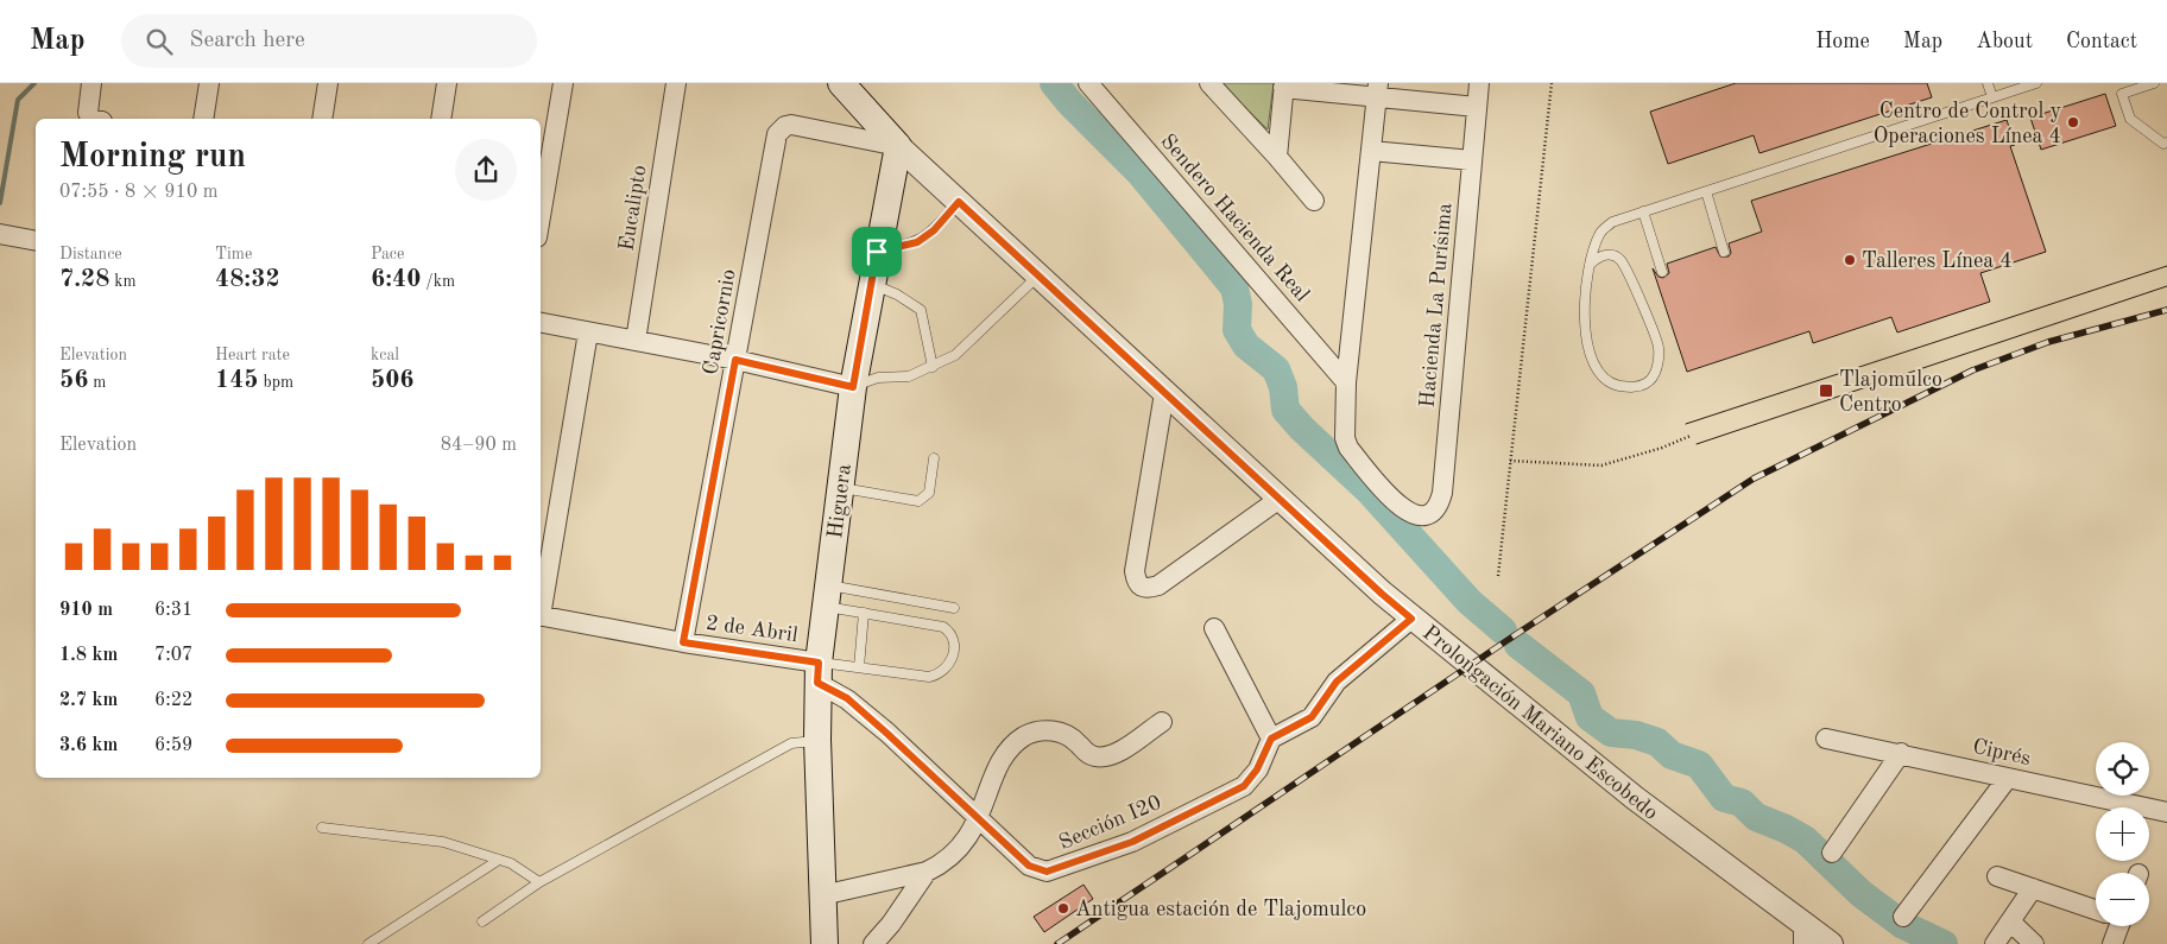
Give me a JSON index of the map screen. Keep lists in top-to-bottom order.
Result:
{
  "streets": {
    "main road": ["Higuera"],
    "street": [
      "Eucalipto",
      "Sendero Hacienda Real",
      "Hacienda La Purísima",
      "Capricornio",
      "2 de Abril",
      "Prolongación Mariano Escobedo",
      "Ciprés",
      "Sección I20"
    ]
  },
  "crossings": [
    ["Sendero Hacienda Real", "Hacienda La Purísima"],
    ["Capricornio", "Higuera"],
    ["Capricornio", "2 de Abril"],
    ["Capricornio", "Prolongación Mariano Escobedo"],
    ["Higuera", "2 de Abril"],
    ["Higuera", "Prolongación Mariano Escobedo"],
    ["Higuera", "Sección I20"],
    ["2 de Abril", "Sección I20"]
  ],
  "places": {
    "other": ["Centro de Control y Operaciones Línea 4", "Talleres Línea 4", "Antigua estación de Tlajomulco"],
    "transit": ["Tlajomulco Centro"]
  },
  "page": {
    "header": "Map",
    "search": "Search here",
    "nav": [
      "Home",
      "Map",
      "About",
      "Contact"
    ],
    "heading": ["Morning run", "07:55 · 8 × 910 m"],
    "stats": [
      ["Distance", "7.28 km"],
      ["Time", "48:32"],
      ["Pace", "6:40 /km"],
      ["Elevation", "56 m"],
      ["Heart rate", "145 bpm"],
      ["kcal", "506"]
    ],
    "chart": ["Elevation", "84–90 m"],
    "list": [
      {
        "name": "910 m",
        "note": "6:31"
      },
      {
        "name": "1.8 km",
        "note": "7:07"
      },
      {
        "name": "2.7 km",
        "note": "6:22"
      },
      {
        "name": "3.6 km",
        "note": "6:59"
      }
    ],
    "map_buttons": ["+", "−"]
  }
}
